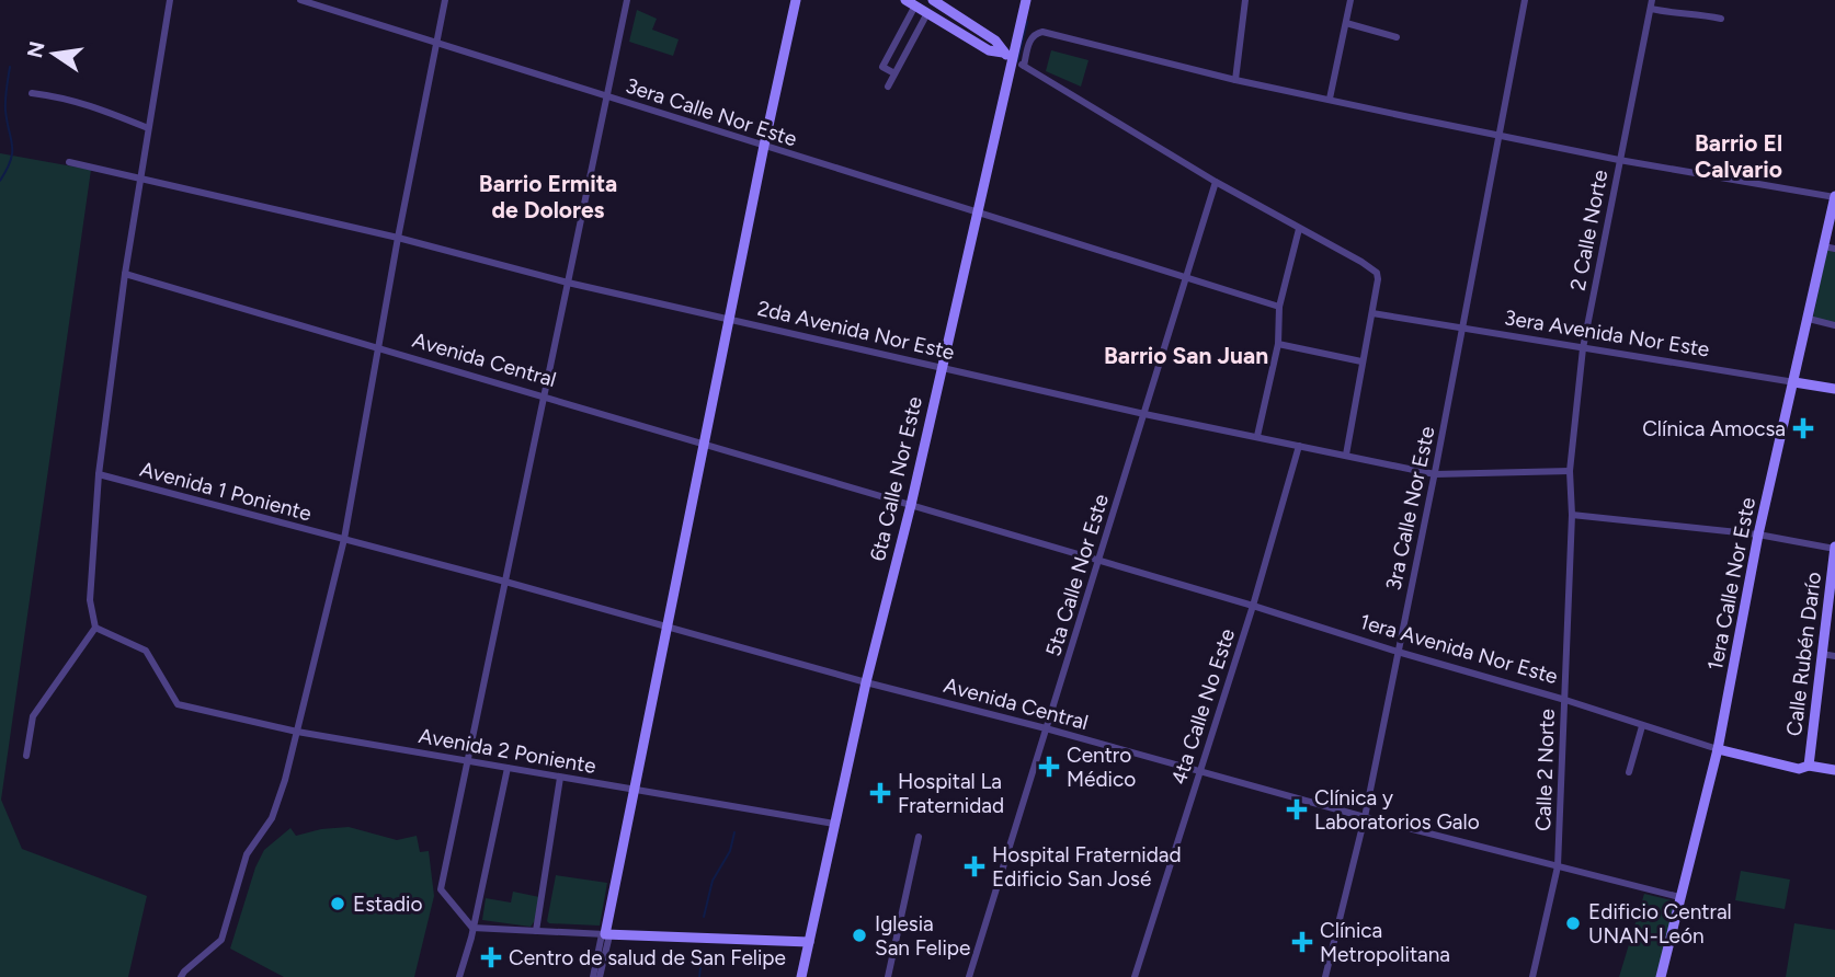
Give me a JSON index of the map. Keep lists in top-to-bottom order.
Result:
{
  "streets": {
    "street": [
      "3era Calle Nor Este",
      "2 Calle Norte",
      "2da Avenida Nor Este",
      "3era Avenida Nor Este",
      "Avenida Central",
      "6ta Calle Nor Este",
      "Avenida 1 Poniente",
      "3ra Calle Nor Este",
      "5ta Calle Nor Este",
      "1era Calle Nor Este",
      "1era Avenida Nor Este",
      "Calle Rubén Darío",
      "4ta Calle No Este",
      "Avenida 2 Poniente",
      "Calle 2 Norte"
    ]
  },
  "crossings": [
    ["3era Calle Nor Este", "6ta Calle Nor Este"],
    ["2 Calle Norte", "2da Avenida Nor Este"],
    ["2 Calle Norte", "3era Avenida Nor Este"],
    ["2 Calle Norte", "Calle 2 Norte"],
    ["2da Avenida Nor Este", "6ta Calle Nor Este"],
    ["2da Avenida Nor Este", "3ra Calle Nor Este"],
    ["2da Avenida Nor Este", "5ta Calle Nor Este"],
    ["2da Avenida Nor Este", "4ta Calle No Este"],
    ["3era Avenida Nor Este", "3ra Calle Nor Este"],
    ["3era Avenida Nor Este", "1era Calle Nor Este"],
    ["Avenida Central", "6ta Calle Nor Este"],
    ["Avenida Central", "Avenida 1 Poniente"],
    ["Avenida Central", "3ra Calle Nor Este"],
    ["Avenida Central", "5ta Calle Nor Este"],
    ["Avenida Central", "1era Calle Nor Este"],
    ["Avenida Central", "1era Avenida Nor Este"],
    ["Avenida Central", "4ta Calle No Este"],
    ["Avenida Central", "Calle 2 Norte"],
    ["6ta Calle Nor Este", "Avenida 2 Poniente"],
    ["3ra Calle Nor Este", "1era Avenida Nor Este"],
    ["5ta Calle Nor Este", "1era Avenida Nor Este"],
    ["1era Calle Nor Este", "1era Avenida Nor Este"],
    ["1era Avenida Nor Este", "Calle Rubén Darío"],
    ["1era Avenida Nor Este", "4ta Calle No Este"],
    ["1era Avenida Nor Este", "Calle 2 Norte"]
  ],
  "districts": ["Barrio El Calvario", "Barrio Ermita de Dolores", "Barrio San Juan"],
  "places": {
    "health": [
      "Clínica Amocsa",
      "Centro Médico",
      "Hospital La Fraternidad",
      "Clínica y Laboratorios Galo",
      "Hospital Fraternidad Edificio San José",
      "Clínica Metropolitana",
      "Centro de salud de San Felipe"
    ],
    "other": ["Estadio", "Edificio Central UNAN-León", "Iglesia San Felipe"]
  },
  "north": "left"
}
